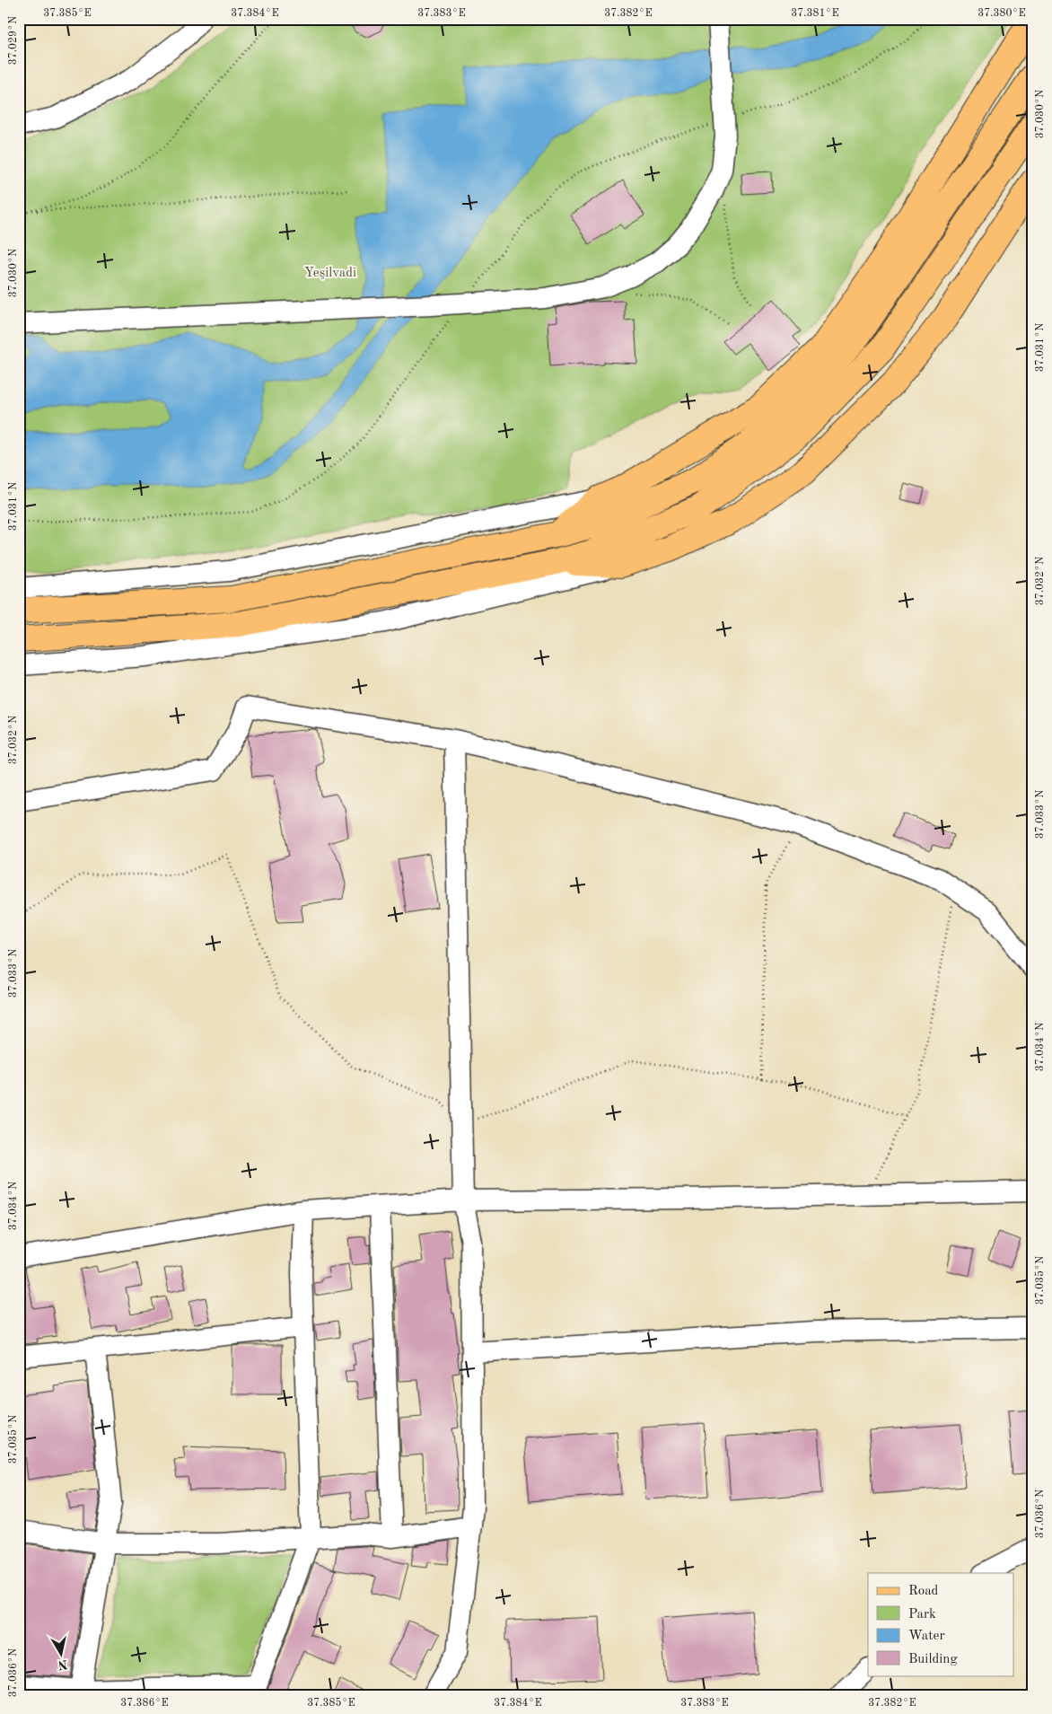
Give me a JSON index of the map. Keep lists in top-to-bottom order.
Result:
{
  "parks": ["Yeşilvadi"],
  "legend": [
    "Road",
    "Park",
    "Water",
    "Building"
  ],
  "north": "bottom",
  "coordinates": [
    "37.385°E",
    "37.384°E",
    "37.383°E",
    "37.382°E",
    "37.381°E",
    "37.380°E",
    "37.029°N",
    "37.030°N",
    "37.031°N",
    "37.032°N",
    "37.033°N",
    "37.034°N",
    "37.035°N",
    "37.036°N",
    "37.386°E"
  ]
}
